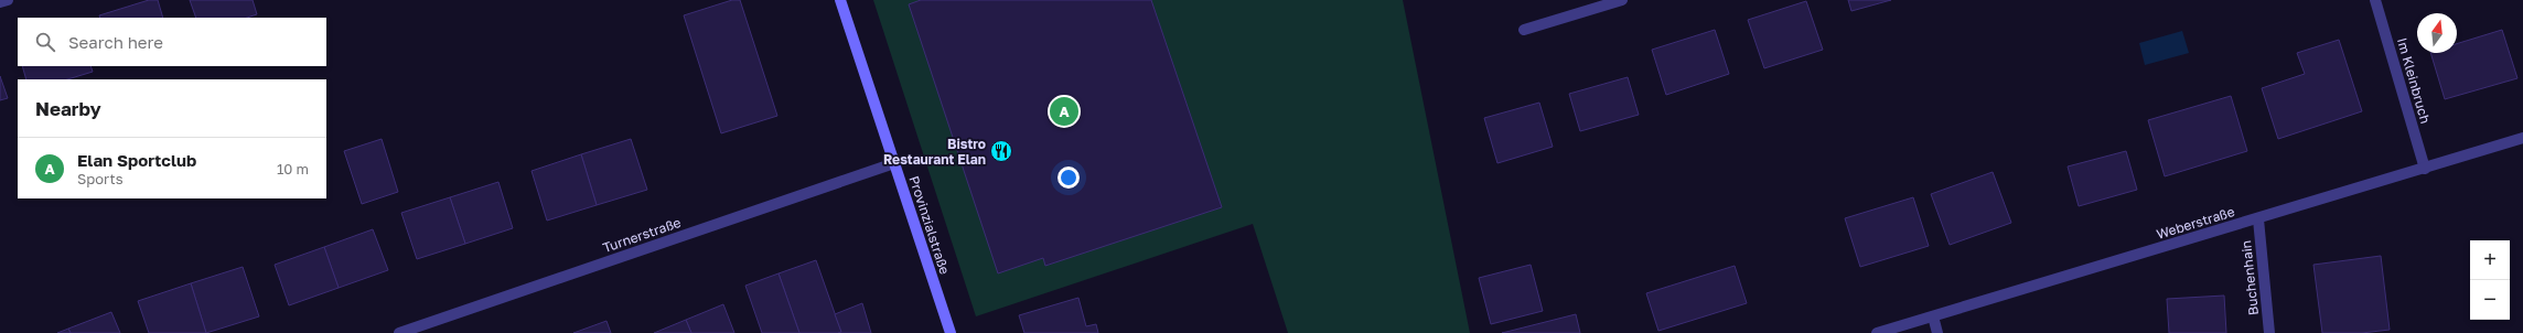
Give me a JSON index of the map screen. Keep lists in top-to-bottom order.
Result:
{
  "streets": {
    "street": [
      "Im Kleinbruch",
      "Weberstraße",
      "Provinzialstraße",
      "Turnerstraße",
      "Buchenhain"
    ]
  },
  "crossings": [
    ["Im Kleinbruch", "Weberstraße"],
    ["Weberstraße", "Buchenhain"],
    ["Provinzialstraße", "Turnerstraße"]
  ],
  "places": {
    "restaurant": ["Bistro Restaurant Elan"]
  },
  "north": "top",
  "page": {
    "search": "Search here",
    "heading": "Nearby",
    "pins": "A",
    "list": [
      {
        "mark": "A",
        "name": "Elan Sportclub",
        "note": "Sports",
        "value": "10 m"
      }
    ],
    "map_buttons": ["+", "−"]
  }
}
